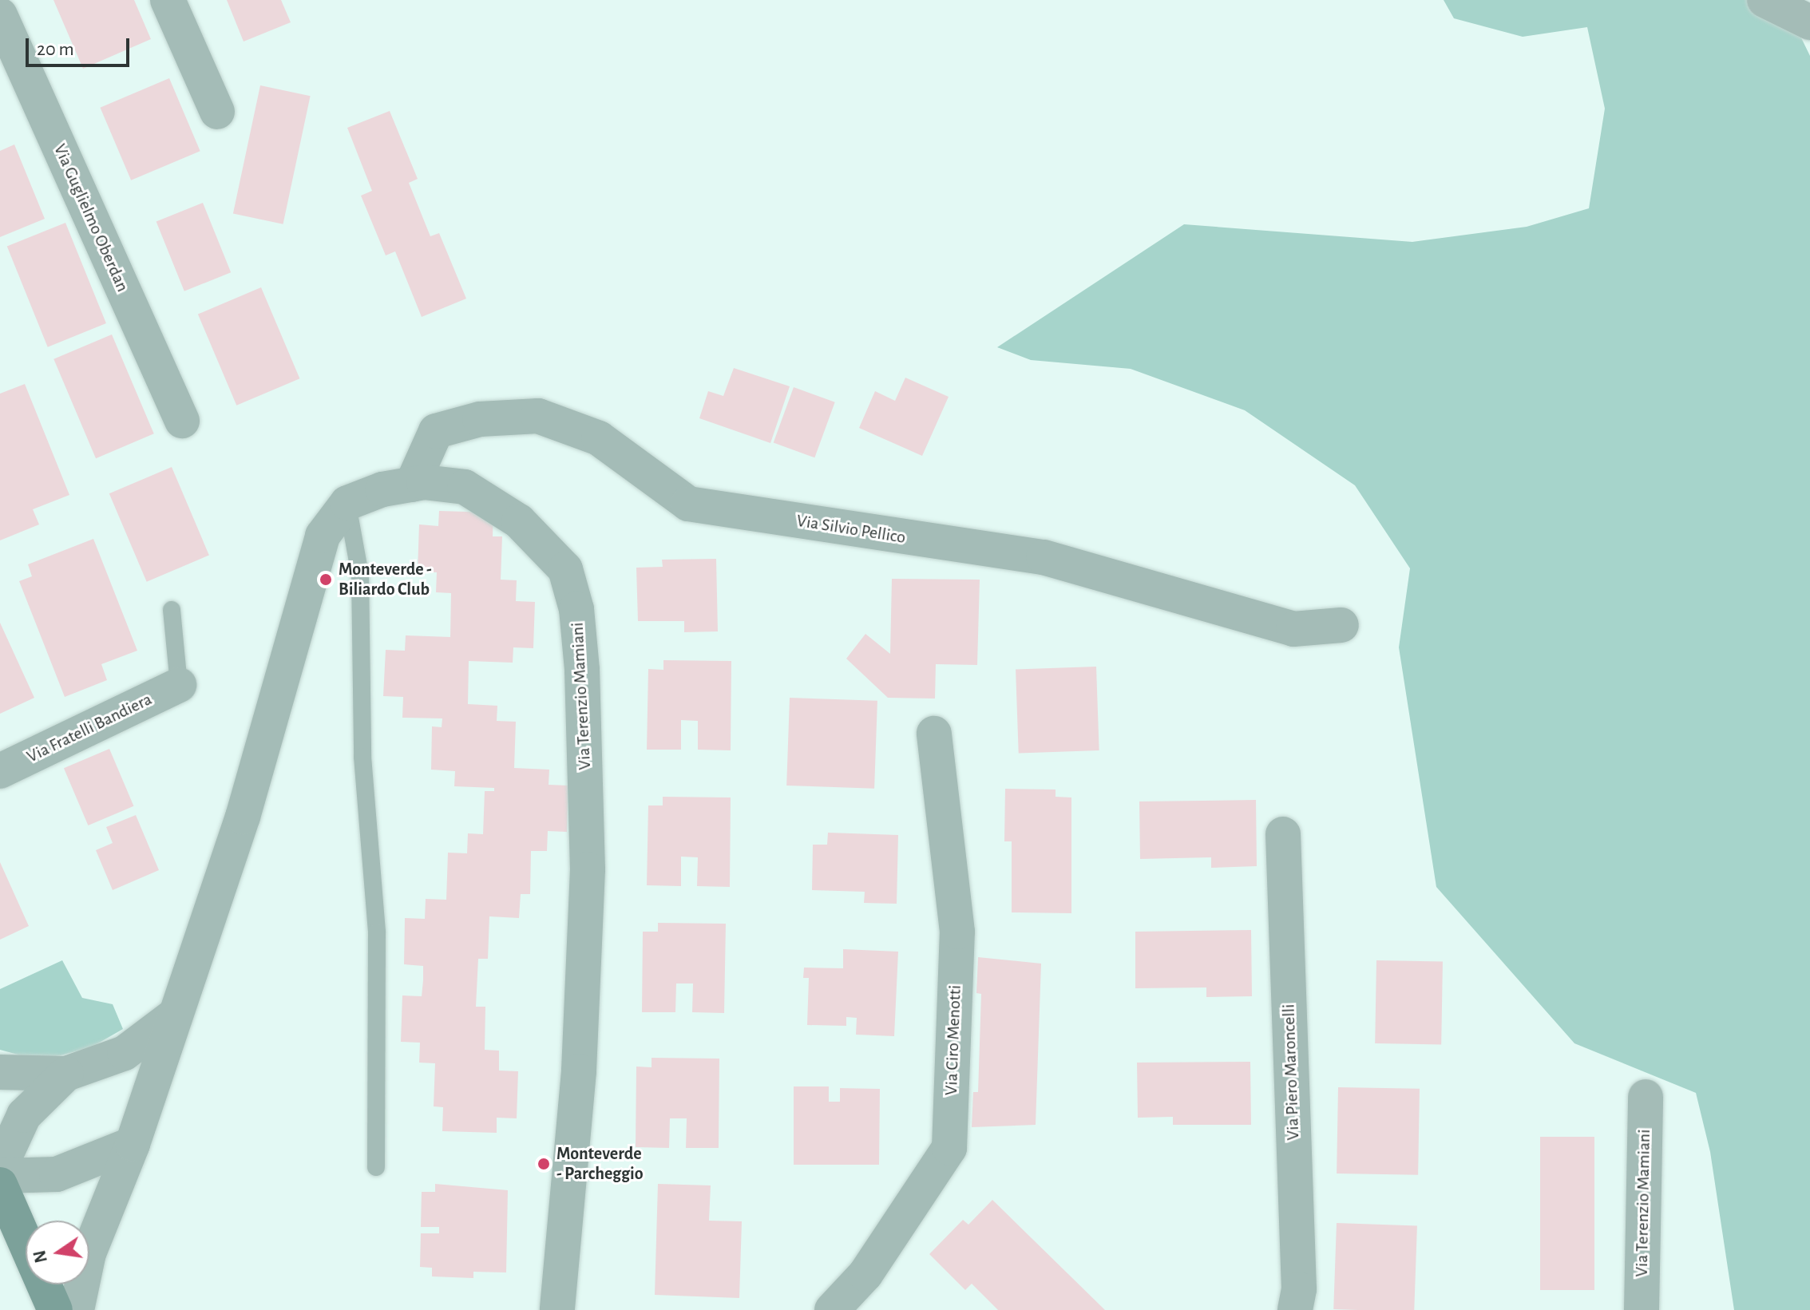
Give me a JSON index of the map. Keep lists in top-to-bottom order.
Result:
{
  "streets": {
    "street": [
      "Via Guglielmo Oberdan",
      "Via Silvio Pellico",
      "Via Terenzio Mamiani",
      "Via Fratelli Bandiera",
      "Via Ciro Menotti",
      "Via Piero Maroncelli"
    ]
  },
  "crossings": [
    ["Via Silvio Pellico", "Via Terenzio Mamiani"]
  ],
  "places": ["Monteverde - Biliardo Club", "Monteverde - Parcheggio"],
  "scale_bar": "20 m",
  "north": "left"
}
